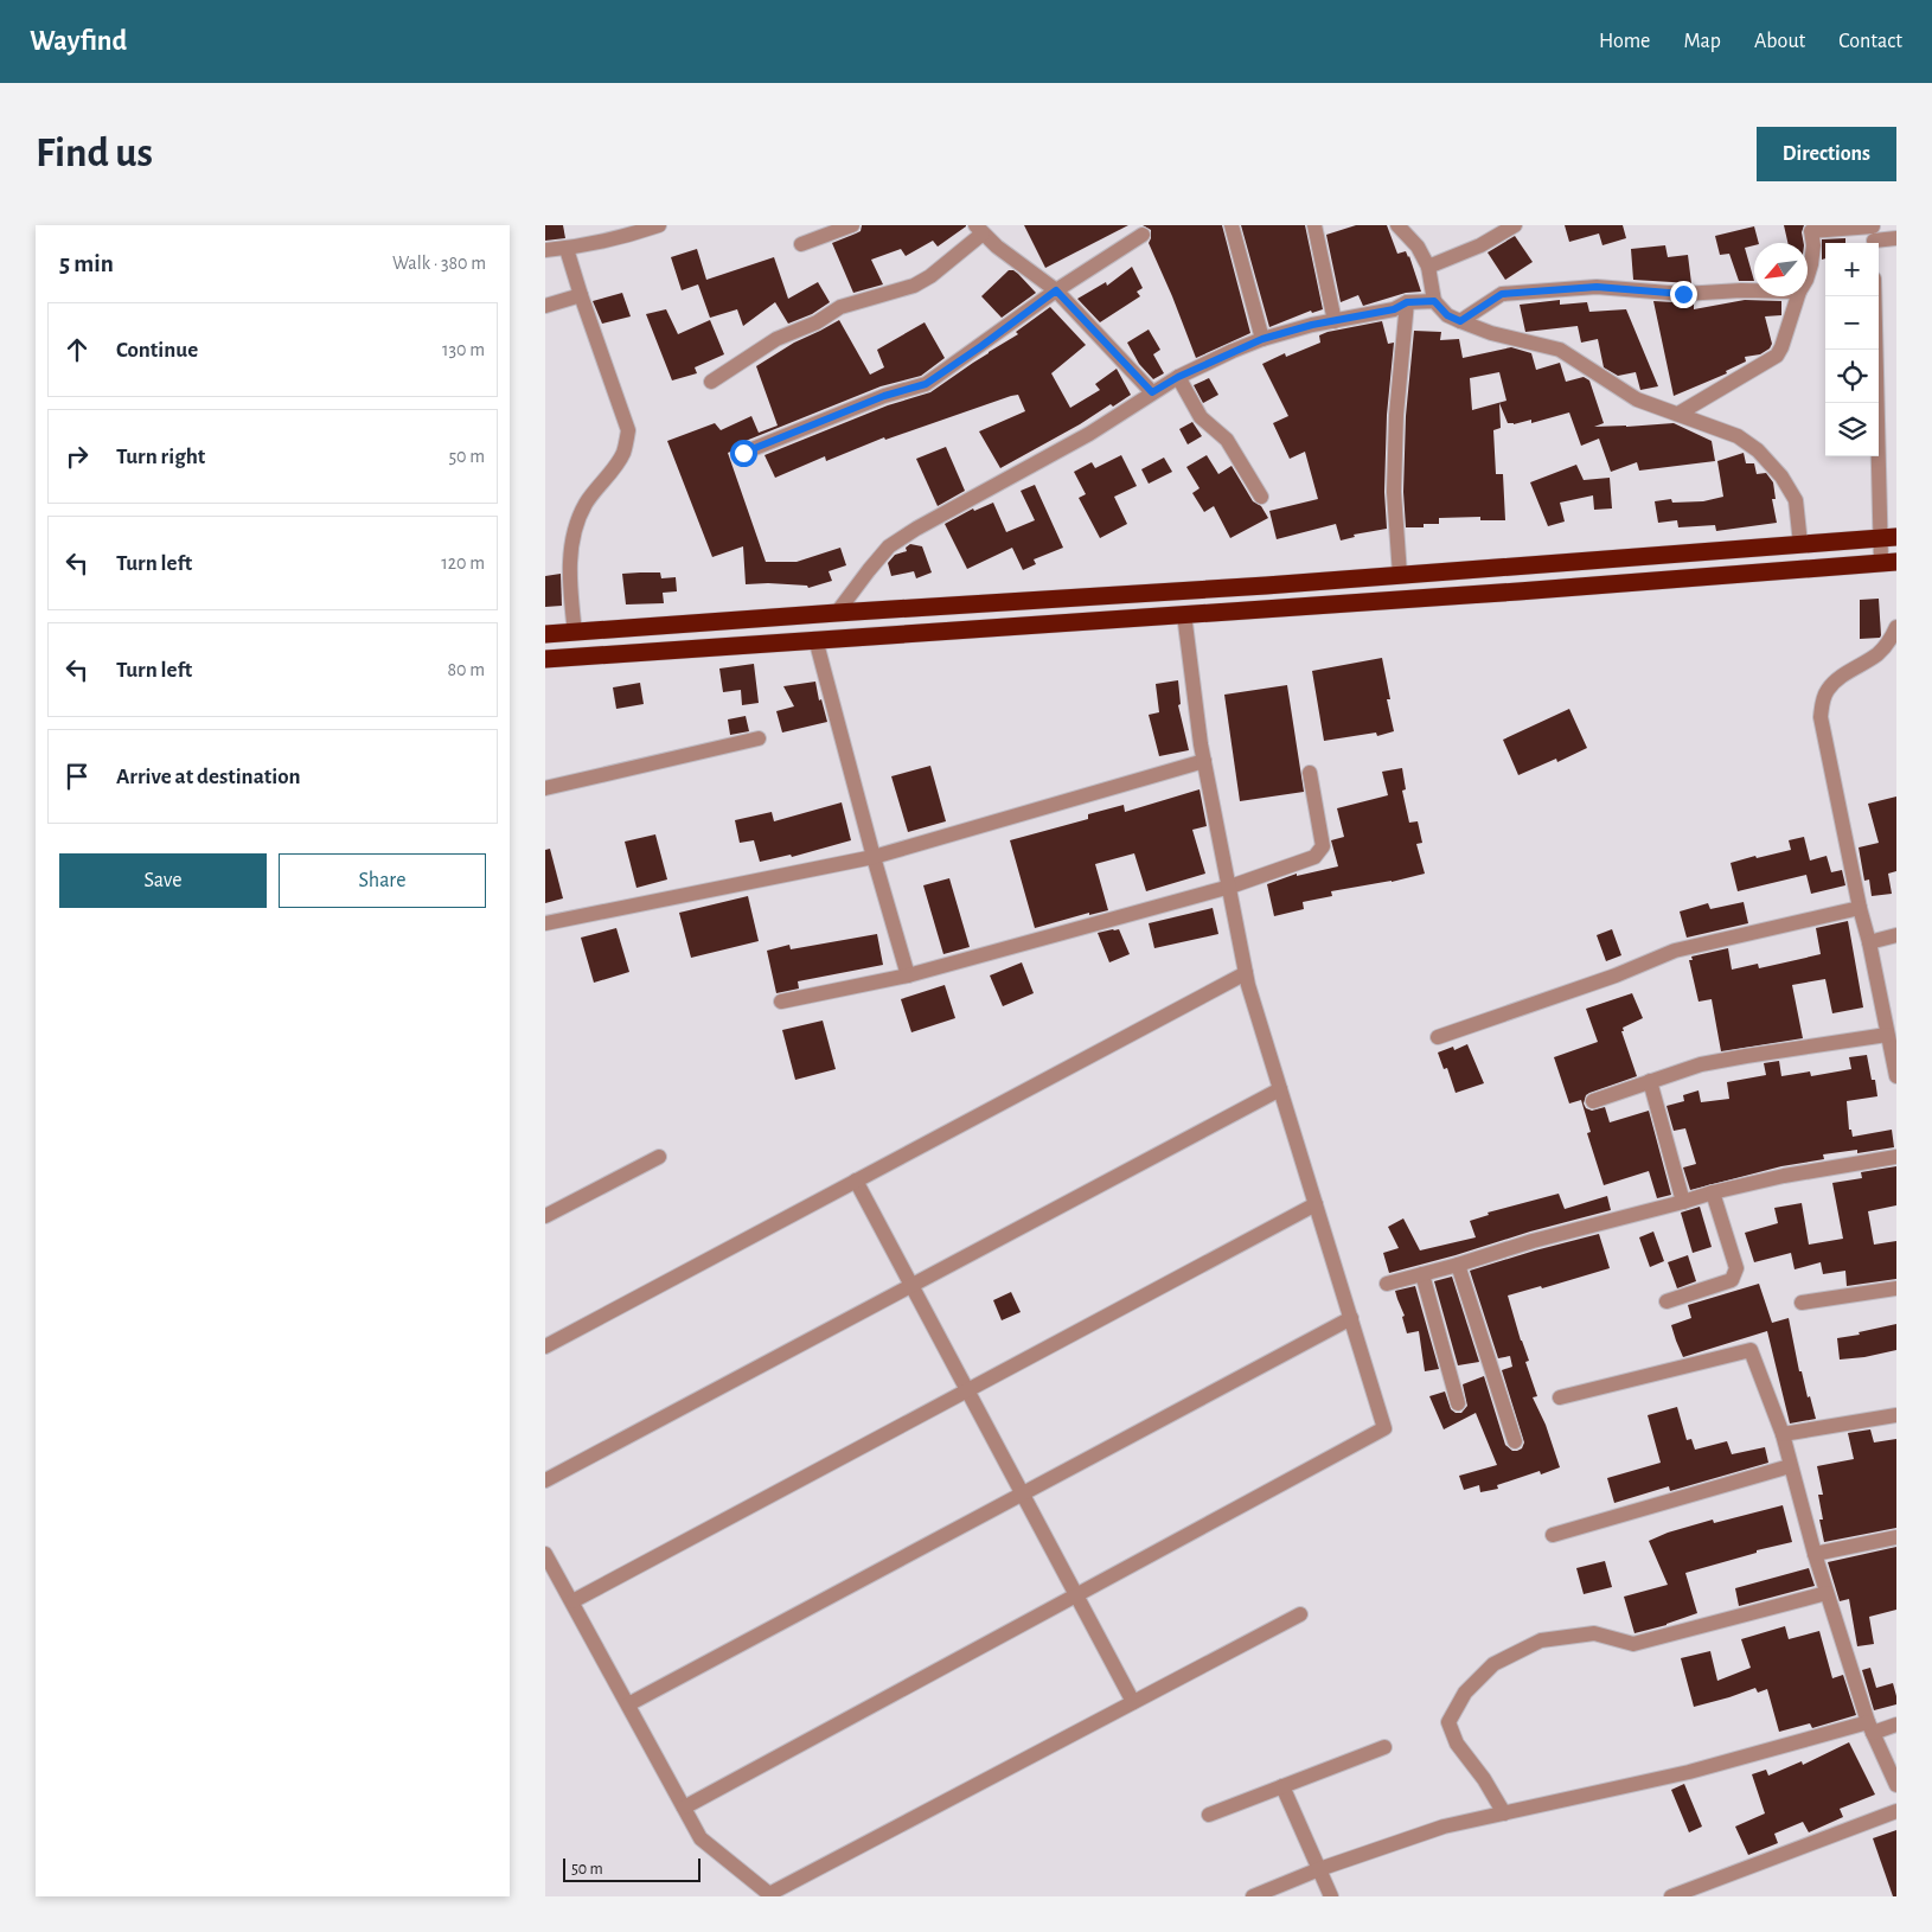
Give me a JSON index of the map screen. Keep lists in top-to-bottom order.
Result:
{
  "scale_bar": "50 m",
  "north": "bottom left",
  "page": {
    "header": "Wayfind",
    "nav": [
      "Home",
      "Map",
      "About",
      "Contact"
    ],
    "buttons": [
      "Directions",
      ["Save", "Share"]
    ],
    "title": "Find us",
    "heading": ["5 min", "Walk · 380 m"],
    "map_buttons": ["+", "−"],
    "list": [
      ["Continue", "130 m"],
      ["Turn right", "50 m"],
      ["Turn left", "120 m"],
      ["Turn left", "80 m"],
      "Arrive at destination"
    ],
    "scale": "50 m"
  }
}
